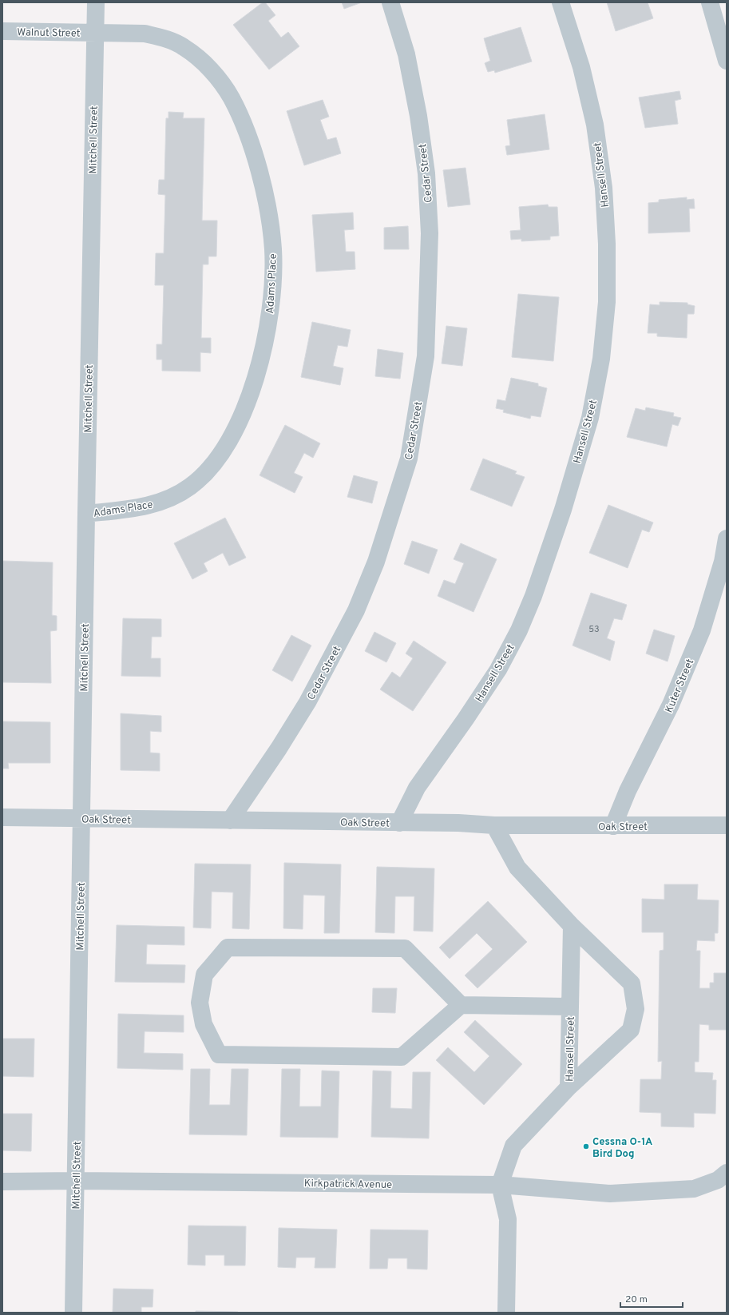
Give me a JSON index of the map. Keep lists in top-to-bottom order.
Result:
{
  "streets": {
    "street": [
      "Walnut Street",
      "Mitchell Street",
      "Cedar Street",
      "Hansell Street",
      "Adams Place",
      "Kuter Street",
      "Oak Street",
      "Kirkpatrick Avenue"
    ]
  },
  "crossings": [
    ["Walnut Street", "Mitchell Street"],
    ["Walnut Street", "Adams Place"],
    ["Mitchell Street", "Adams Place"],
    ["Mitchell Street", "Oak Street"],
    ["Mitchell Street", "Kirkpatrick Avenue"],
    ["Cedar Street", "Oak Street"],
    ["Hansell Street", "Oak Street"],
    ["Hansell Street", "Kirkpatrick Avenue"],
    ["Kuter Street", "Oak Street"]
  ],
  "places": ["Cessna O-1A Bird Dog"],
  "house_numbers": ["53"],
  "scale_bar": "20 m"
}
